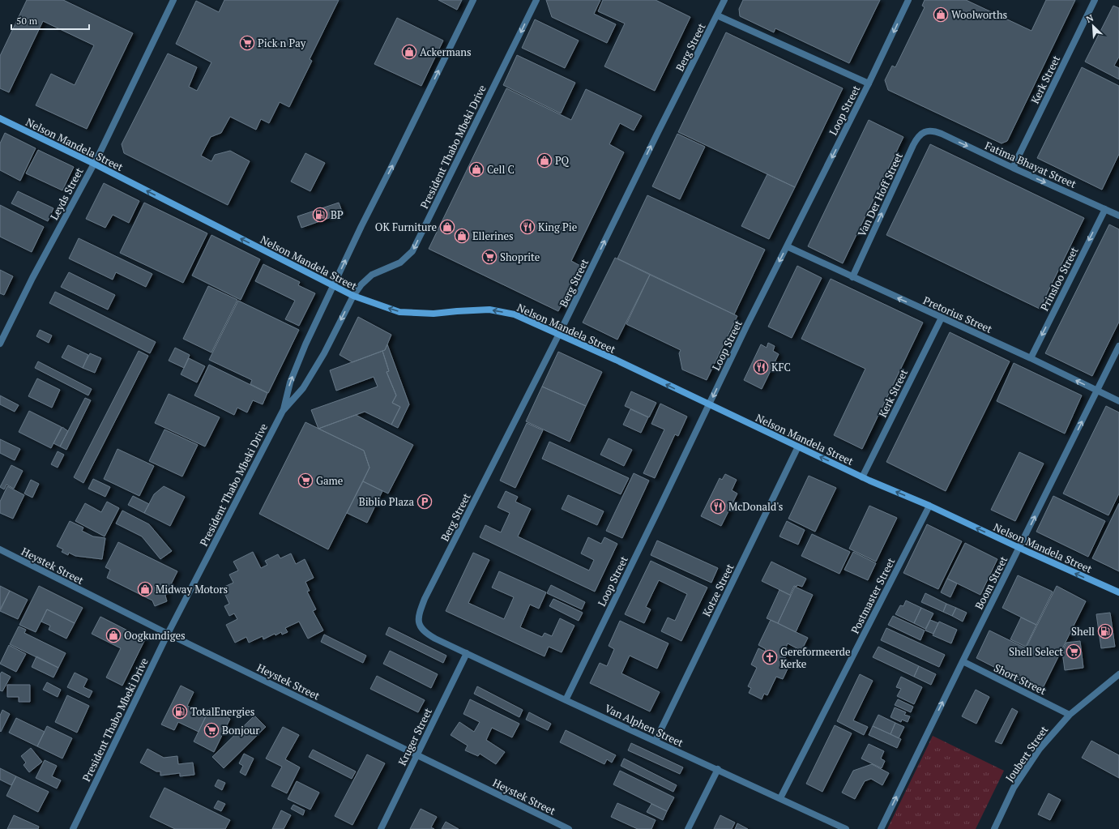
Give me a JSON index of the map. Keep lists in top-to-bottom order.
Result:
{
  "streets": {
    "main road": ["Nelson Mandela Street"],
    "street": [
      "Berg Street",
      "Kerk Street",
      "Loop Street",
      "President Thabo Mbeki Drive",
      "Fatima Bhayat Street",
      "Leyds Street",
      "Van Der Hoff Street",
      "Prinsloo Street",
      "Pretorius Street",
      "Heystek Street",
      "Boom Street",
      "Kotze Street",
      "Postmaster Street",
      "Short Street",
      "Van Alphen Street",
      "Kruger Street",
      "Joubert Street"
    ]
  },
  "crossings": [
    ["Berg Street", "Nelson Mandela Street"],
    ["Berg Street", "Van Alphen Street"],
    ["Kerk Street", "Nelson Mandela Street"],
    ["Kerk Street", "Fatima Bhayat Street"],
    ["Kerk Street", "Pretorius Street"],
    ["Loop Street", "Nelson Mandela Street"],
    ["Loop Street", "Pretorius Street"],
    ["Loop Street", "Van Alphen Street"],
    ["Nelson Mandela Street", "President Thabo Mbeki Drive"],
    ["Nelson Mandela Street", "Leyds Street"],
    ["Nelson Mandela Street", "Boom Street"],
    ["Nelson Mandela Street", "Kotze Street"],
    ["Nelson Mandela Street", "Postmaster Street"],
    ["President Thabo Mbeki Drive", "Heystek Street"],
    ["Fatima Bhayat Street", "Van Der Hoff Street"],
    ["Fatima Bhayat Street", "Prinsloo Street"],
    ["Van Der Hoff Street", "Pretorius Street"],
    ["Prinsloo Street", "Pretorius Street"],
    ["Pretorius Street", "Boom Street"],
    ["Heystek Street", "Kruger Street"],
    ["Boom Street", "Short Street"],
    ["Kotze Street", "Van Alphen Street"],
    ["Postmaster Street", "Van Alphen Street"],
    ["Short Street", "Joubert Street"],
    ["Van Alphen Street", "Kruger Street"]
  ],
  "one_way": [
    "Berg Street",
    "Loop Street",
    "Nelson Mandela Street",
    "Fatima Bhayat Street",
    "Van Der Hoff Street",
    "Prinsloo Street",
    "Pretorius Street",
    "Boom Street"
  ],
  "places": {
    "shop": [
      "Woolworths",
      "Ackermans",
      "PQ",
      "Cell C",
      "OK Furniture",
      "Ellerines",
      "Midway Motors",
      "Oogkundiges"
    ],
    "supermarket": [
      "Pick n Pay",
      "Shoprite",
      "Game",
      "Shell Select",
      "Bonjour"
    ],
    "fuel station": ["BP", "Shell", "TotalEnergies"],
    "restaurant": ["King Pie", "KFC", "McDonald's"],
    "parking": ["Biblio Plaza"],
    "church": ["Gereformeerde Kerke"]
  },
  "scale_bar": "50 m",
  "north": "top left"
}
